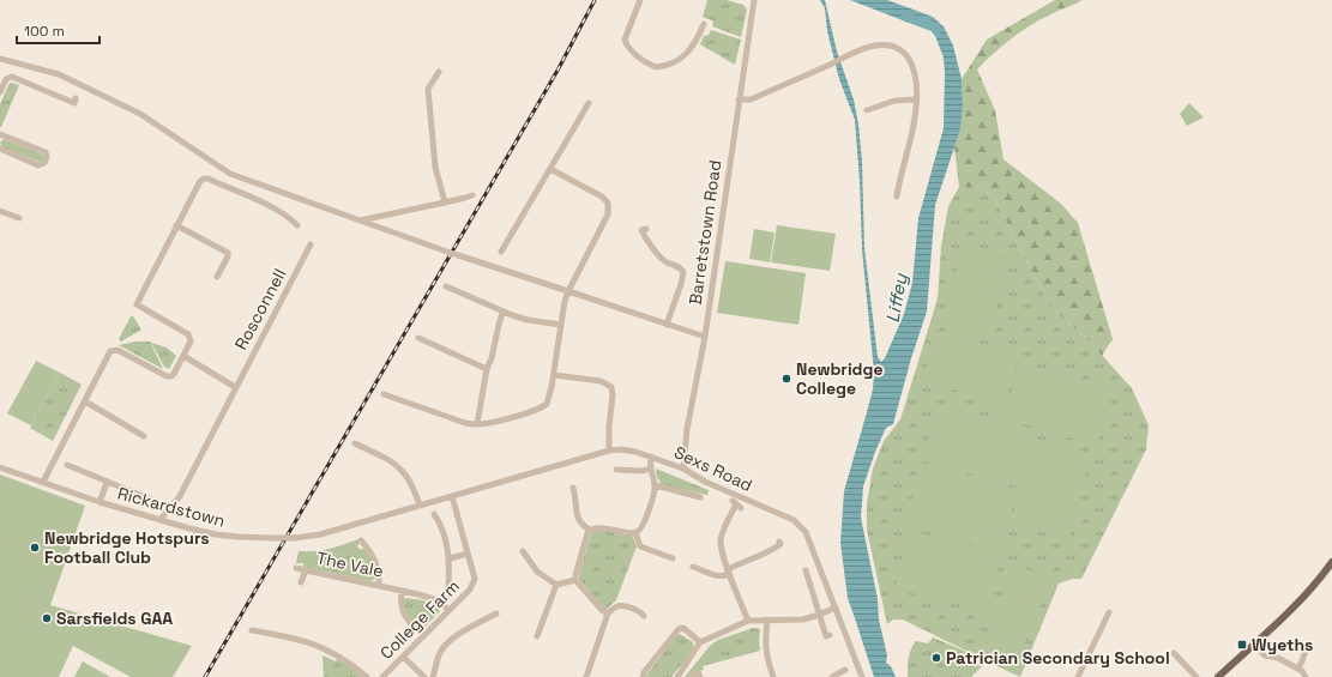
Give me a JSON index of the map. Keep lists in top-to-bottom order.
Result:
{
  "streets": {
    "street": [
      "Barretstown Road",
      "Rosconnell",
      "Sexs Road",
      "Rickardstown",
      "The Vale",
      "College Farm"
    ]
  },
  "crossings": [
    ["Barretstown Road", "Sexs Road"],
    ["Rosconnell", "Rickardstown"],
    ["Sexs Road", "Rickardstown"],
    ["Sexs Road", "College Farm"],
    ["Rickardstown", "College Farm"],
    ["The Vale", "College Farm"]
  ],
  "water": ["Liffey"],
  "places": {
    "other": [
      "Newbridge College",
      "Newbridge Hotspurs Football Club",
      "Sarsfields GAA",
      "Patrician Secondary School"
    ],
    "transit": ["Wyeths"]
  },
  "scale_bar": "100 m"
}
